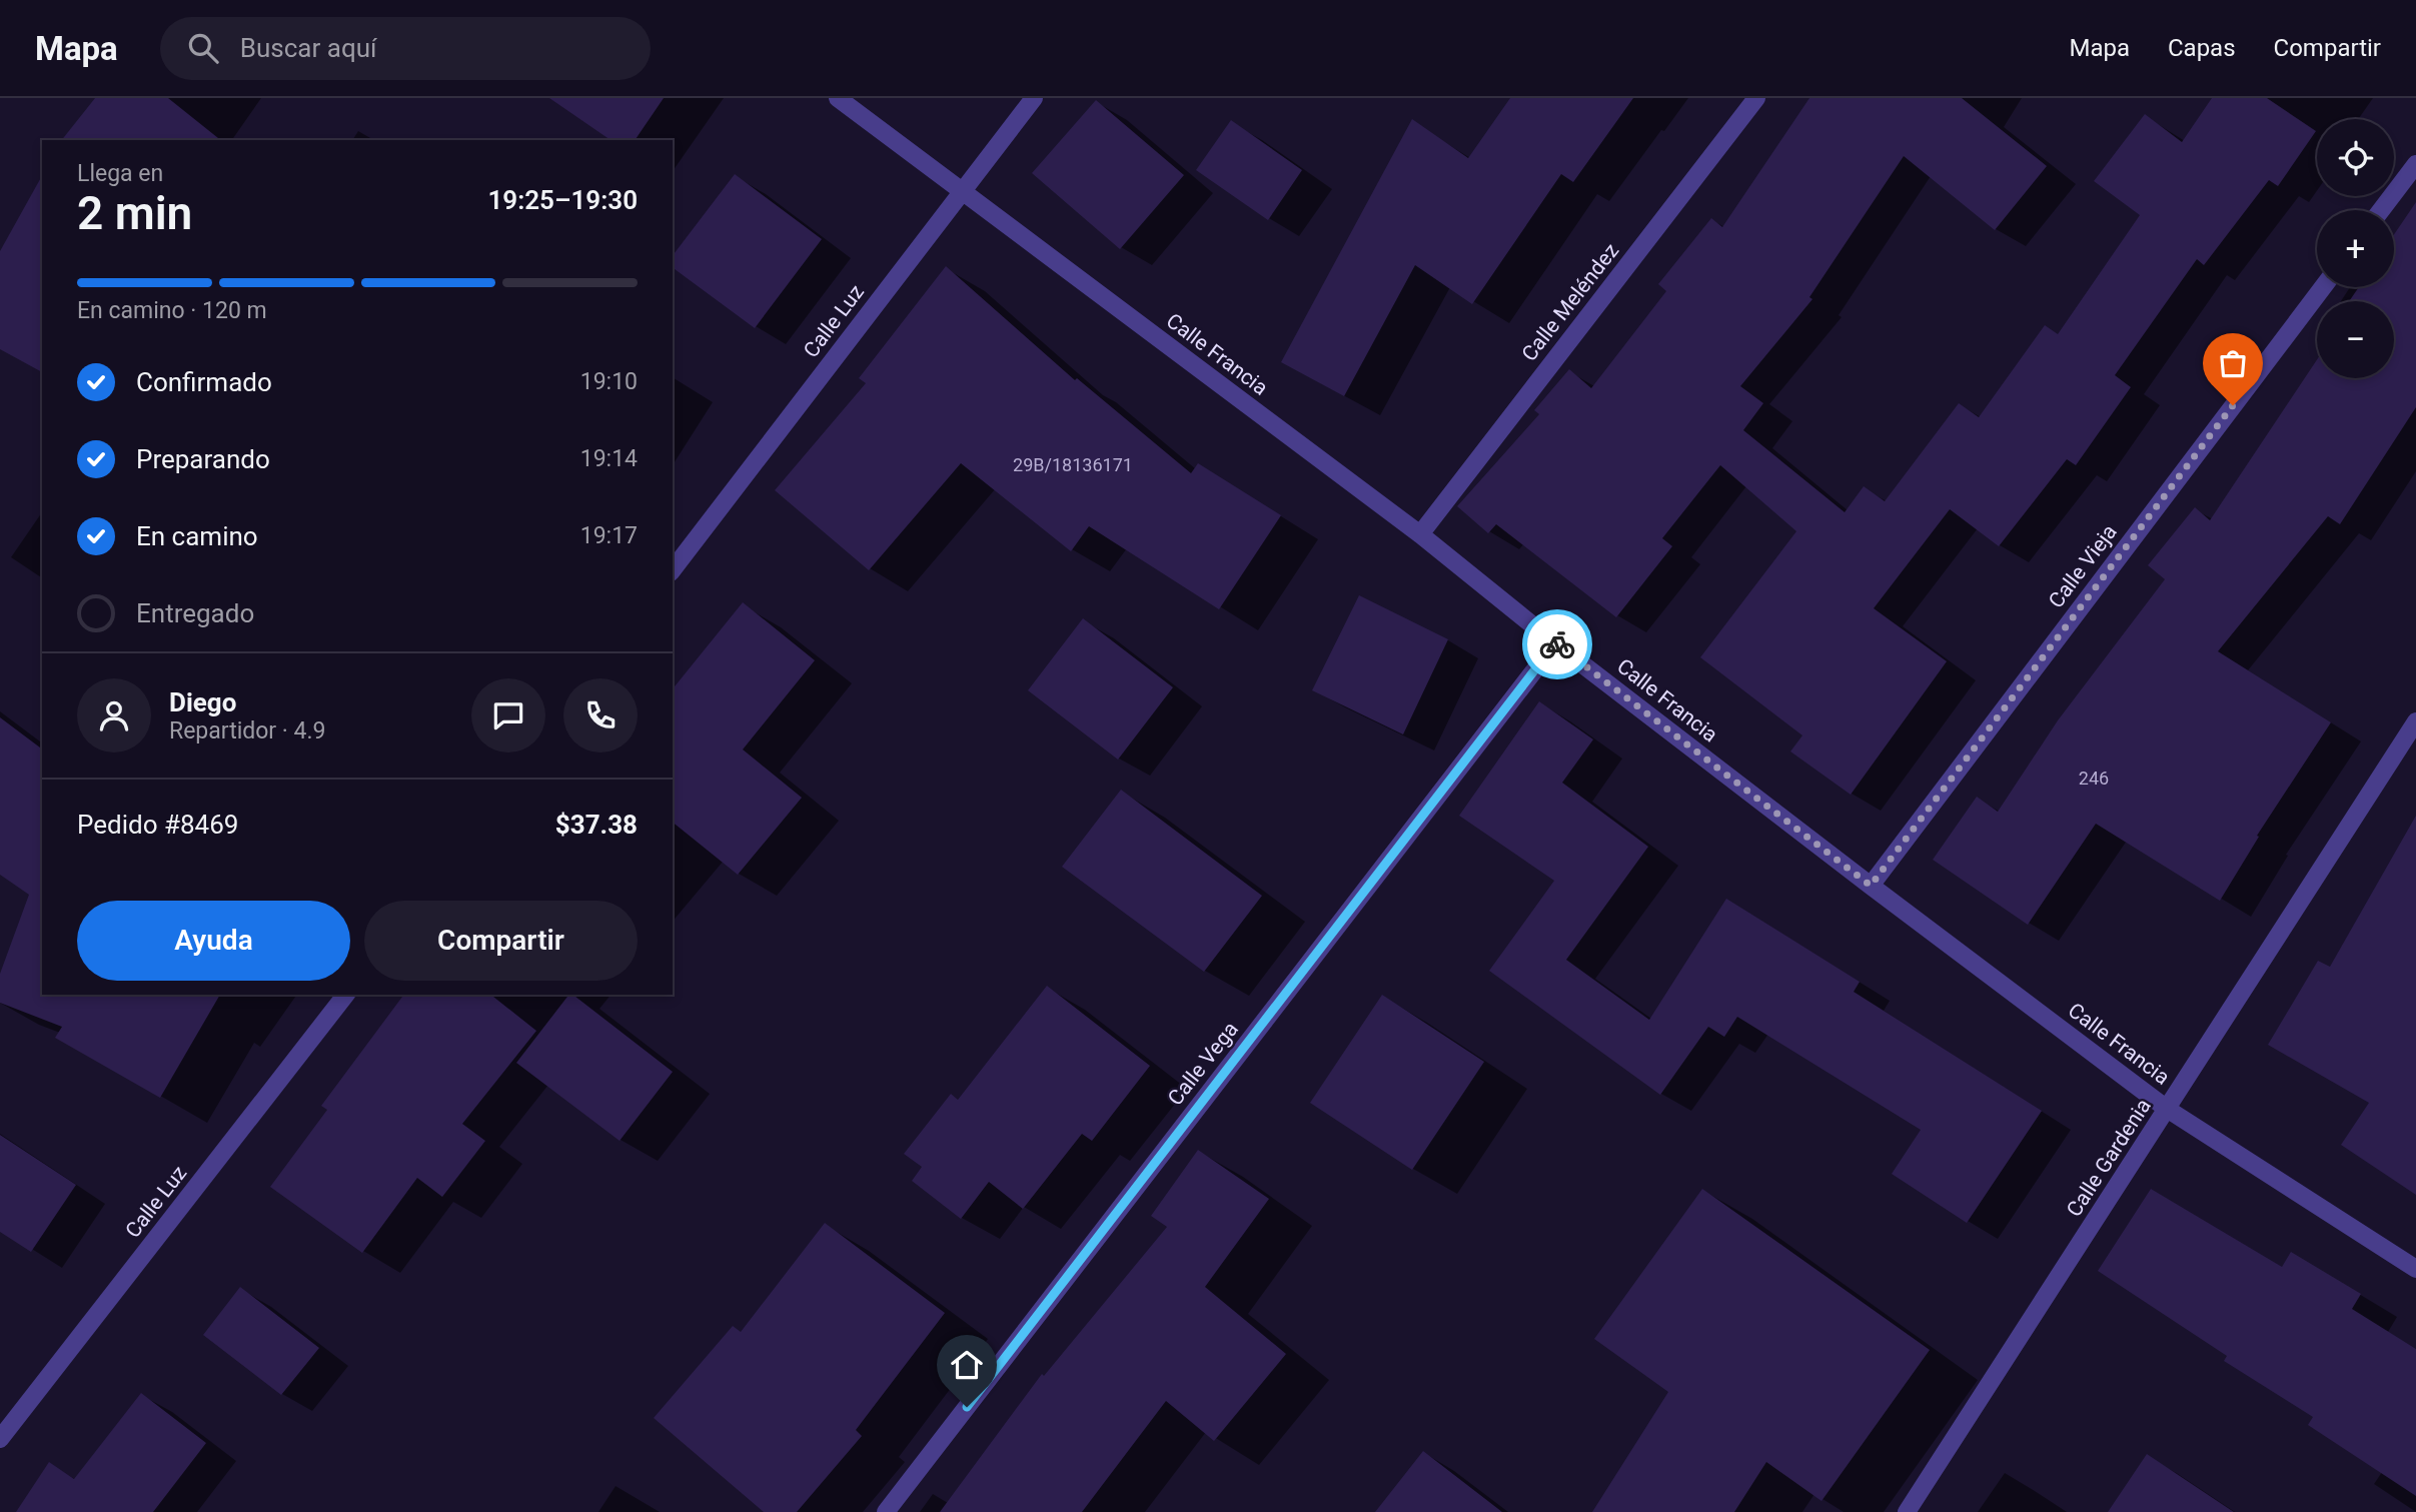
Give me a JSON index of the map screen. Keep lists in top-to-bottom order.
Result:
{
  "streets": {
    "street": [
      "Calle Meléndez",
      "Calle Luz",
      "Calle Francia",
      "Calle Vieja",
      "Calle Vega",
      "Calle Gardenia"
    ]
  },
  "crossings": [
    ["Calle Meléndez", "Calle Francia"],
    ["Calle Luz", "Calle Francia"],
    ["Calle Francia", "Calle Vieja"],
    ["Calle Francia", "Calle Vega"],
    ["Calle Francia", "Calle Gardenia"]
  ],
  "house_numbers": ["29B/18136171", "246"],
  "page": {
    "header": "Mapa",
    "search": "Buscar aquí",
    "nav": ["Mapa", "Capas", "Compartir"],
    "map_buttons": ["+", "−"],
    "heading": ["2 min", "Llega en", "19:25–19:30"],
    "panel": [
      "Diego",
      "Repartidor · 4.9",
      "Pedido #8469",
      "$37.38"
    ],
    "bar": "En camino · 120 m",
    "list": [
      ["Confirmado", "19:10"],
      ["Preparando", "19:14"],
      ["En camino", "19:17"],
      "Entregado"
    ],
    "buttons": ["Ayuda", "Compartir"]
  }
}
